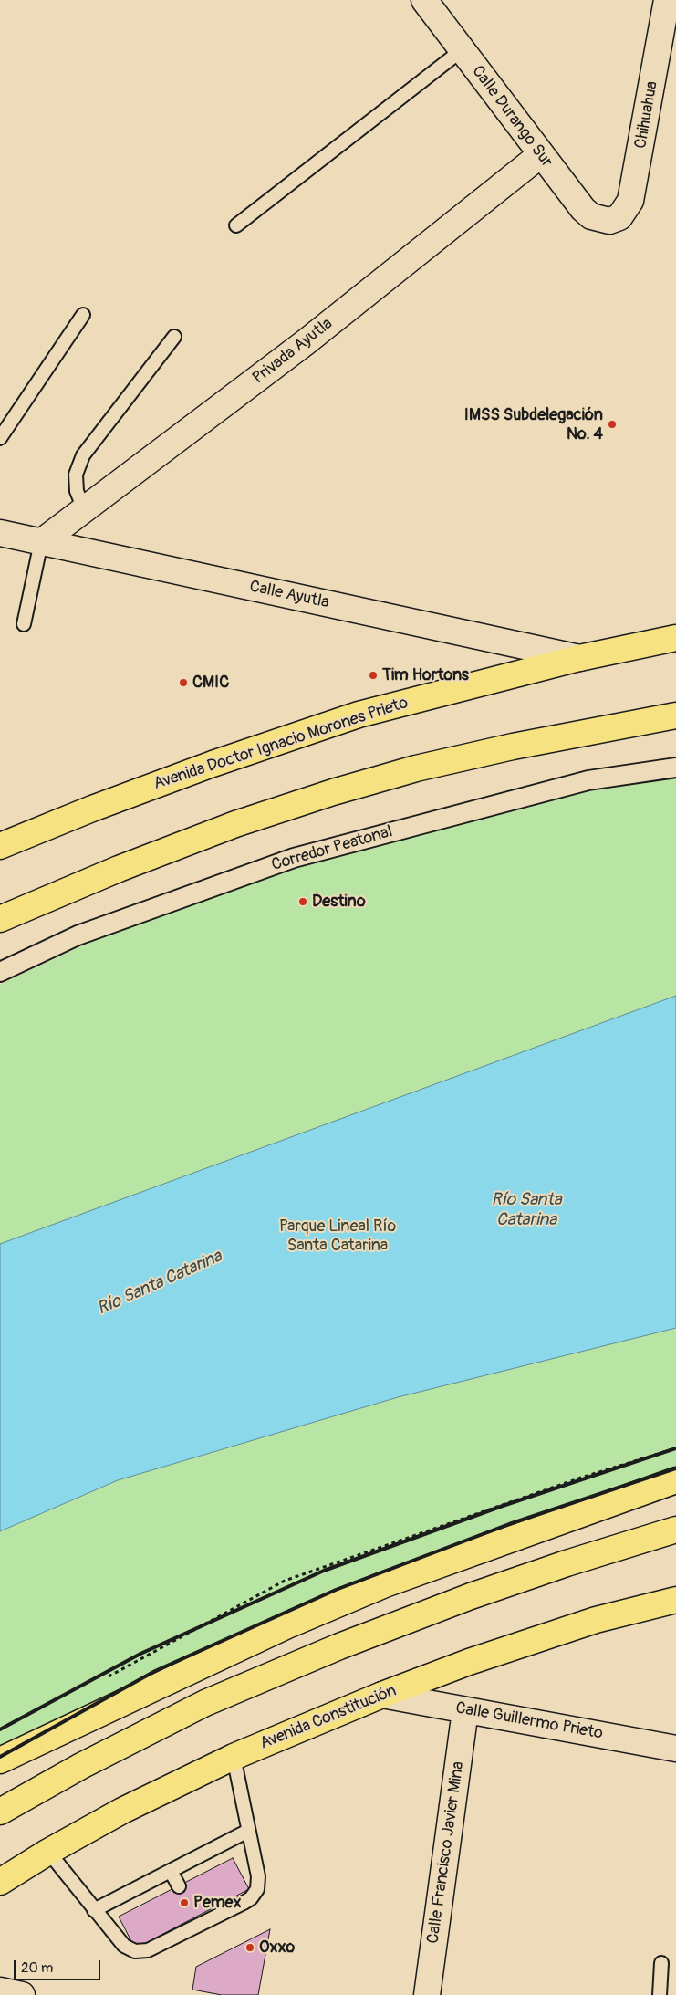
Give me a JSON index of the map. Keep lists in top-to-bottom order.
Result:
{
  "streets": {
    "highway": ["Avenida Doctor Ignacio Morones Prieto", "Avenida Constitución"],
    "street": [
      "Chihuahua",
      "Calle Durango Sur",
      "Privada Ayutla",
      "Calle Ayutla",
      "Corredor Peatonal",
      "Calle Guillermo Prieto",
      "Calle Francisco Javier Mina"
    ]
  },
  "crossings": [
    ["Chihuahua", "Calle Durango Sur"],
    ["Calle Durango Sur", "Privada Ayutla"],
    ["Privada Ayutla", "Calle Ayutla"],
    ["Calle Ayutla", "Avenida Doctor Ignacio Morones Prieto"],
    ["Avenida Constitución", "Calle Guillermo Prieto"],
    ["Calle Guillermo Prieto", "Calle Francisco Javier Mina"]
  ],
  "water": ["Río Santa Catarina"],
  "parks": ["Parque Lineal Río Santa Catarina"],
  "places": [
    "IMSS Subdelegación No. 4",
    "Tim Hortons",
    "CMIC",
    "Destino",
    "Pemex",
    "Oxxo"
  ],
  "scale_bar": "20 m"
}
